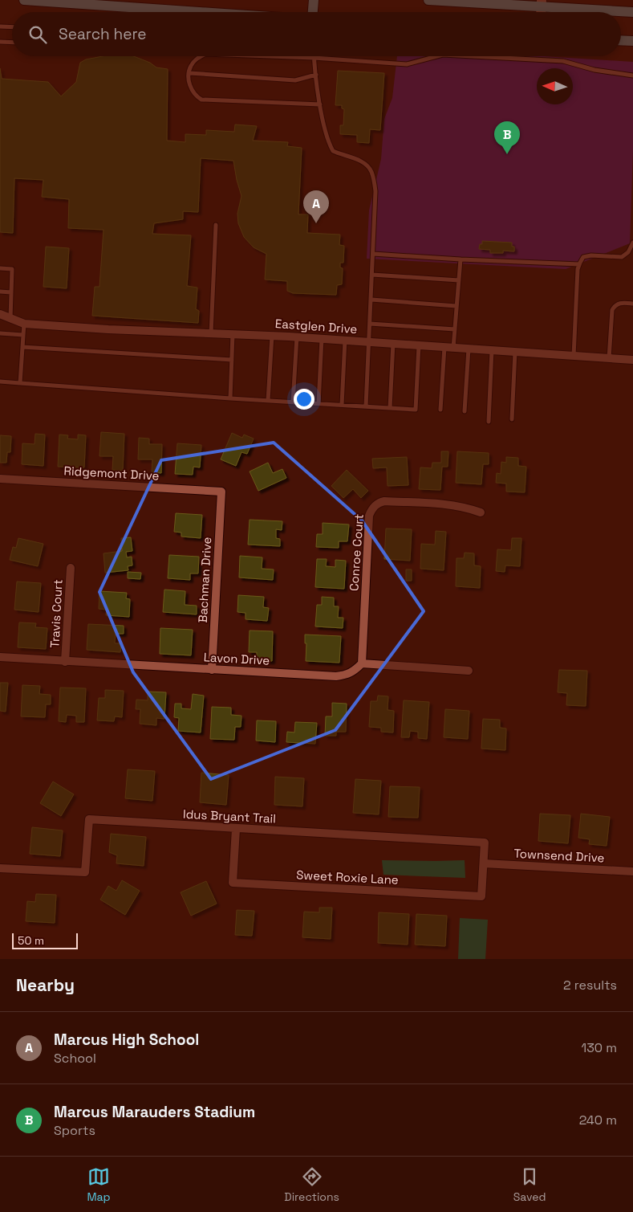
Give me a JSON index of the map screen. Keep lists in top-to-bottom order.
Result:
{
  "streets": {
    "street": [
      "Eastglen Drive",
      "Ridgemont Drive",
      "Conroe Court",
      "Bachman Drive",
      "Travis Court",
      "Lavon Drive",
      "Idus Bryant Trail",
      "Townsend Drive",
      "Sweet Roxie Lane"
    ]
  },
  "crossings": [
    ["Ridgemont Drive", "Bachman Drive"],
    ["Conroe Court", "Lavon Drive"],
    ["Bachman Drive", "Lavon Drive"],
    ["Travis Court", "Lavon Drive"],
    ["Idus Bryant Trail", "Townsend Drive"],
    ["Idus Bryant Trail", "Sweet Roxie Lane"],
    ["Townsend Drive", "Sweet Roxie Lane"]
  ],
  "scale_bar": "50 m",
  "north": "left",
  "page": {
    "search": "Search here",
    "pins": ["B", "A"],
    "scale": "50 m",
    "heading": ["Nearby", "2 results"],
    "list": [
      {
        "mark": "A",
        "name": "Marcus High School",
        "note": "School",
        "value": "130 m"
      },
      {
        "mark": "B",
        "name": "Marcus Marauders Stadium",
        "note": "Sports",
        "value": "240 m"
      }
    ],
    "nav": ["Map", "Directions", "Saved"]
  }
}
